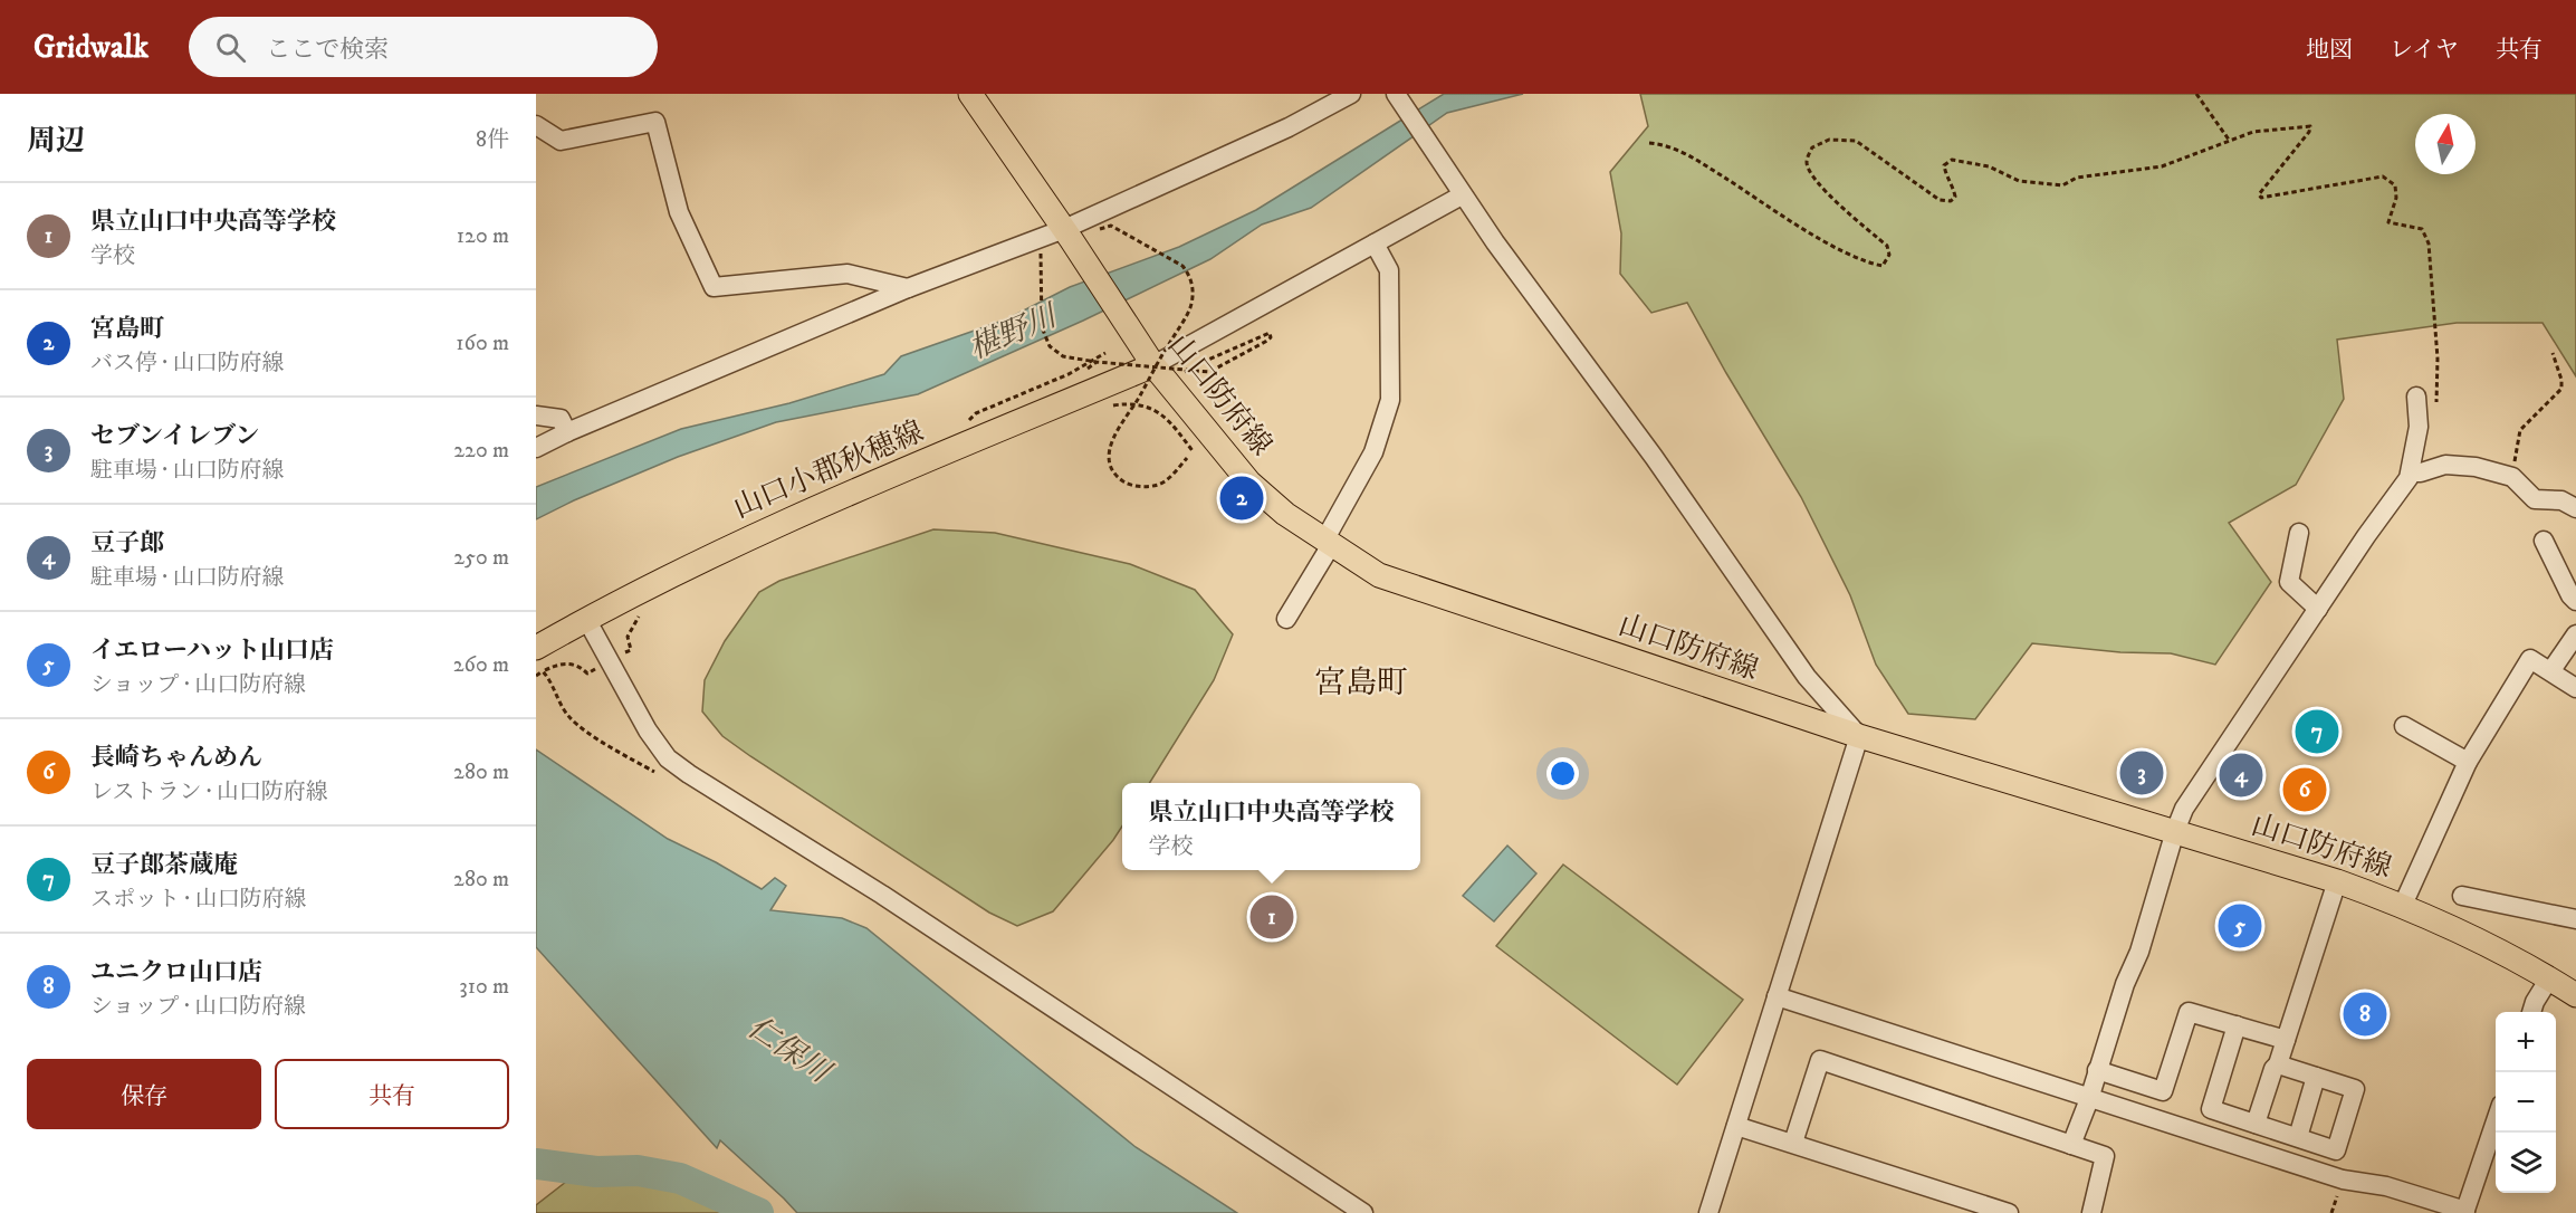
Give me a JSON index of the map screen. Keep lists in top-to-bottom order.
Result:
{
  "streets": {
    "main road": ["山口防府線", "山口小郡秋穂線"]
  },
  "crossings": [
    ["山口防府線", "山口小郡秋穂線"]
  ],
  "districts": ["宮島町"],
  "water": ["椹野川", "仁保川"],
  "north": "top",
  "page": {
    "header": "Gridwalk",
    "search": "ここで検索",
    "nav": ["地図", "レイヤ", "共有"],
    "heading": ["周辺", "8件"],
    "list": [
      {
        "mark": "1",
        "name": "県立山口中央高等学校",
        "note": "学校",
        "value": "120 m"
      },
      {
        "mark": "2",
        "name": "宮島町",
        "note": "バス停 · 山口防府線",
        "value": "160 m"
      },
      {
        "mark": "3",
        "name": "セブンイレブン",
        "note": "駐車場 · 山口防府線",
        "value": "220 m"
      },
      {
        "mark": "4",
        "name": "豆子郎",
        "note": "駐車場 · 山口防府線",
        "value": "250 m"
      },
      {
        "mark": "5",
        "name": "イエローハット山口店",
        "note": "ショップ · 山口防府線",
        "value": "260 m"
      },
      {
        "mark": "6",
        "name": "長崎ちゃんめん",
        "note": "レストラン · 山口防府線",
        "value": "280 m"
      },
      {
        "mark": "7",
        "name": "豆子郎茶蔵庵",
        "note": "スポット · 山口防府線",
        "value": "280 m"
      },
      {
        "mark": "8",
        "name": "ユニクロ山口店",
        "note": "ショップ · 山口防府線",
        "value": "310 m"
      }
    ],
    "pins": [
      "2",
      "7",
      "3",
      "4",
      "6",
      "1",
      "5",
      "8"
    ],
    "popup": ["県立山口中央高等学校", "学校"],
    "map_buttons": ["+", "−"],
    "buttons": ["保存", "共有"]
  }
}
